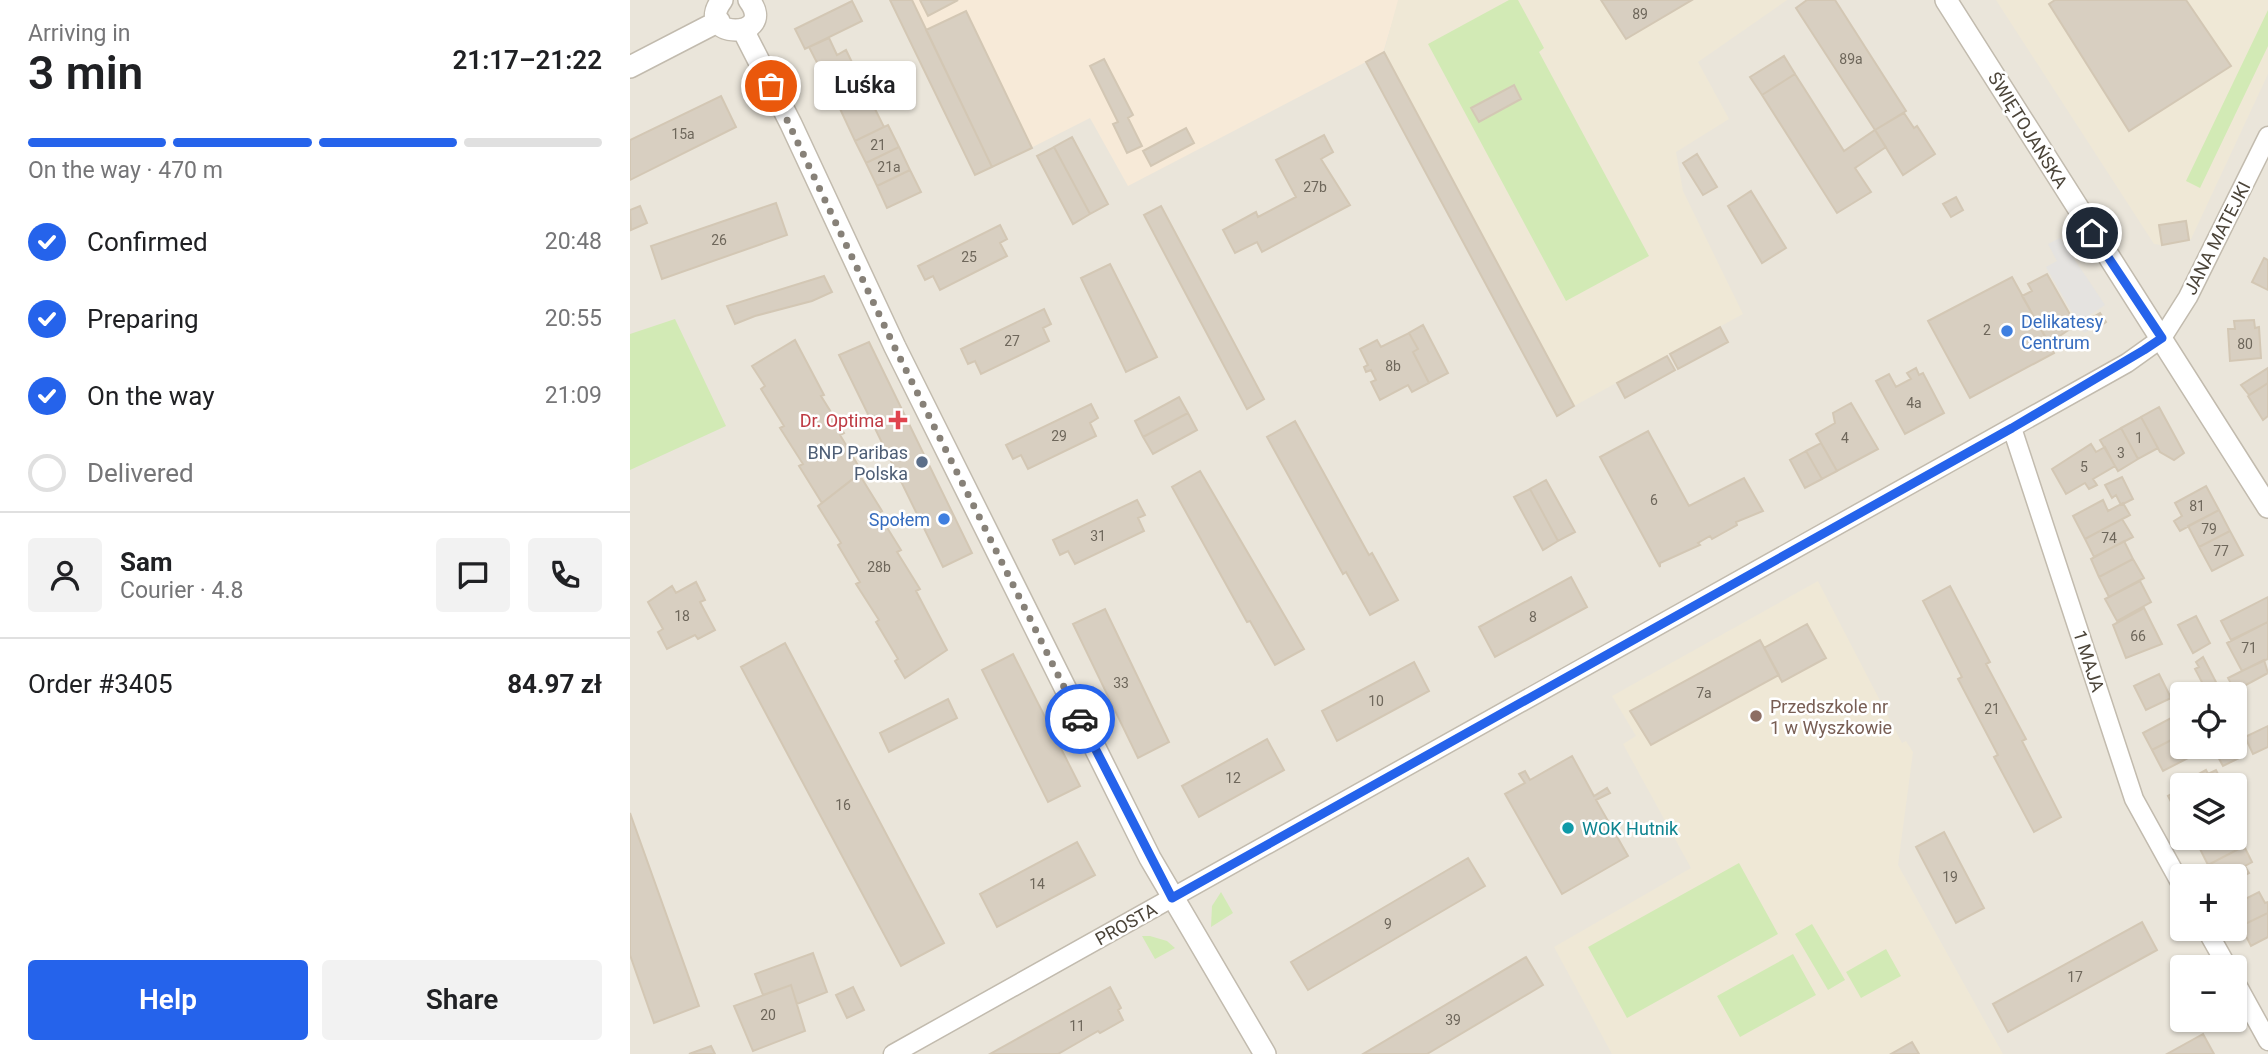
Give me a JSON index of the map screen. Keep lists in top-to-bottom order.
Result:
{
  "streets": {
    "street": [
      "ŚWIĘTOJAŃSKA",
      "JANA MATEJKI",
      "1 MAJA",
      "PROSTA"
    ]
  },
  "crossings": [
    ["ŚWIĘTOJAŃSKA", "JANA MATEJKI"],
    ["ŚWIĘTOJAŃSKA", "PROSTA"],
    ["JANA MATEJKI", "PROSTA"],
    ["1 MAJA", "PROSTA"]
  ],
  "places": {
    "other": [
      "Luśka",
      "Delikatesy Centrum",
      "BNP Paribas Polska",
      "Społem",
      "Przedszkole nr 1 w Wyszkowie",
      "WOK Hutnik"
    ],
    "health": ["Dr. Optima"]
  },
  "house_numbers": [
    "89",
    "89a",
    "15a",
    "21",
    "21a",
    "27b",
    "26",
    "25",
    "2",
    "27",
    "80",
    "8b",
    "4a",
    "29",
    "4",
    "1",
    "3",
    "5",
    "6",
    "81",
    "79",
    "31",
    "74",
    "77",
    "28b",
    "18",
    "8",
    "66",
    "71",
    "33",
    "7a",
    "10",
    "21",
    "12",
    "16",
    "19",
    "14",
    "9",
    "17",
    "20",
    "39",
    "11"
  ],
  "page": {
    "heading": ["3 min", "Arriving in", "21:17–21:22"],
    "panel": [
      "Sam",
      "Courier · 4.8",
      "Order #3405",
      "84.97 zł"
    ],
    "bubble": "Luśka",
    "bar": "On the way · 470 m",
    "list": [
      ["Confirmed", "20:48"],
      ["Preparing", "20:55"],
      ["On the way", "21:09"],
      "Delivered"
    ],
    "map_buttons": ["+", "−"],
    "buttons": ["Help", "Share"]
  }
}
